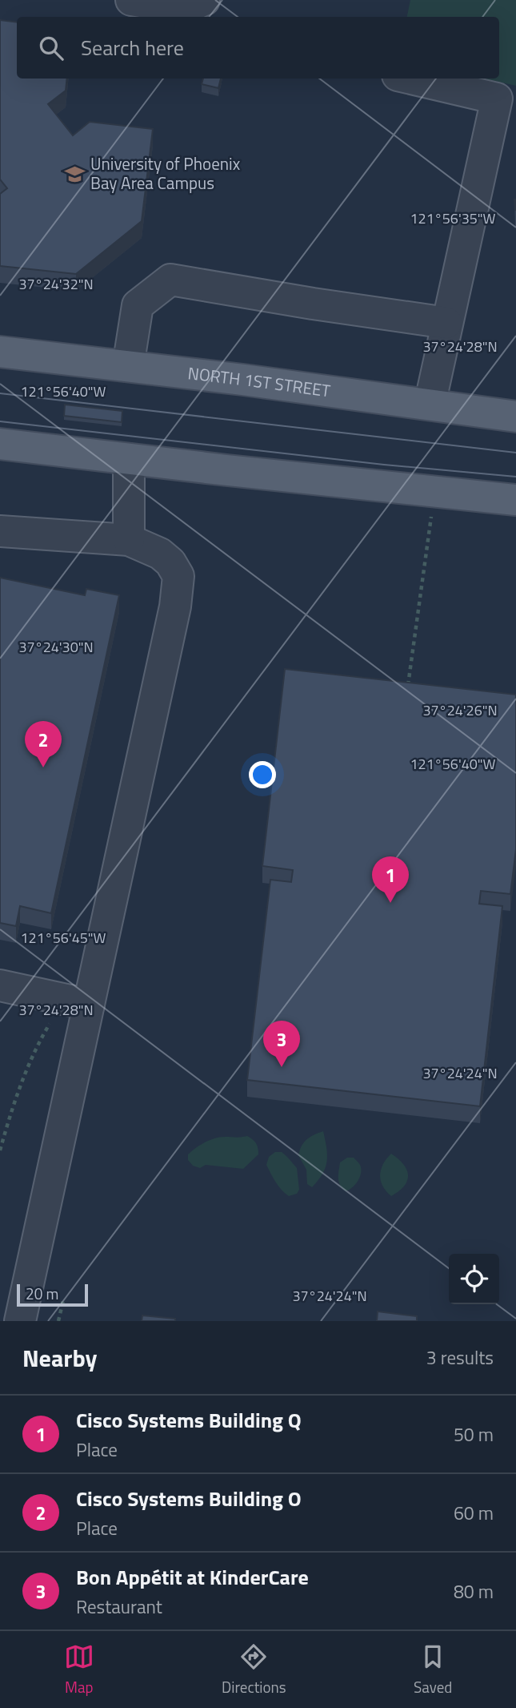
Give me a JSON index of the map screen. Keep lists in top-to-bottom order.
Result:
{
  "streets": {
    "main road": ["NORTH 1ST STREET"]
  },
  "places": {
    "school or university": ["University of Phoenix Bay Area Campus"]
  },
  "scale_bar": "20 m",
  "page": {
    "search": "Search here",
    "pins": ["2", "1", "3"],
    "scale": "20 m",
    "heading": ["Nearby", "3 results"],
    "list": [
      {
        "mark": "1",
        "name": "Cisco Systems Building Q",
        "note": "Place",
        "value": "50 m"
      },
      {
        "mark": "2",
        "name": "Cisco Systems Building O",
        "note": "Place",
        "value": "60 m"
      },
      {
        "mark": "3",
        "name": "Bon Appétit at KinderCare",
        "note": "Restaurant",
        "value": "80 m"
      }
    ],
    "nav": ["Map", "Directions", "Saved"]
  },
  "coordinates": [
    "121°56'35\"W",
    "37°24'32\"N",
    "37°24'28\"N",
    "121°56'40\"W",
    "37°24'30\"N",
    "37°24'26\"N",
    "121°56'45\"W",
    "37°24'24\"N"
  ]
}
